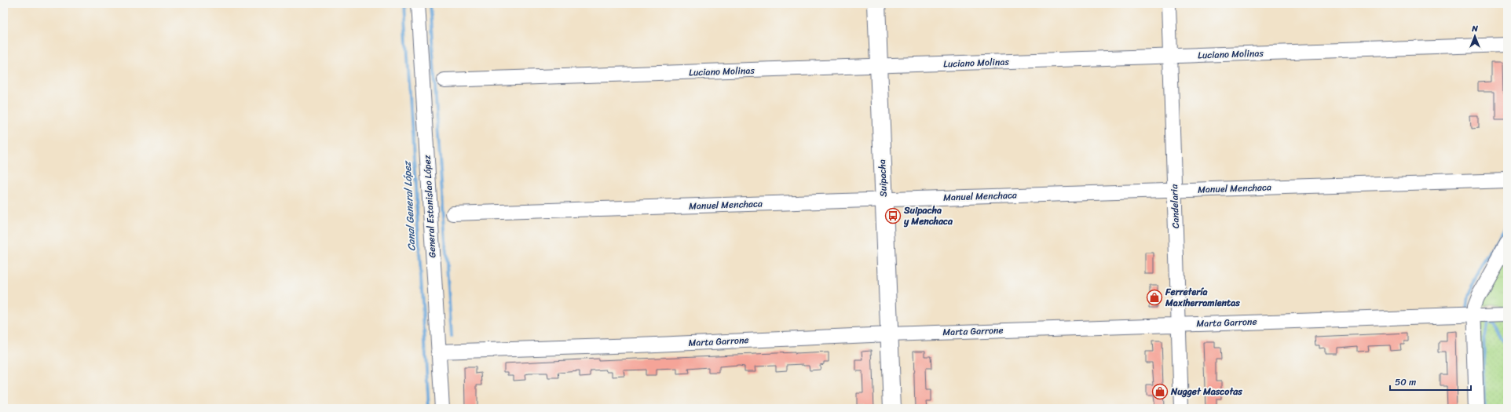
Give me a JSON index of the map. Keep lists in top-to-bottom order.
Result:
{
  "streets": {
    "main road": ["Suipacha"],
    "street": [
      "Luciano Molinas",
      "Manuel Menchaca",
      "General Estanislao López",
      "Candelaria",
      "Marta Garrone"
    ]
  },
  "crossings": [
    ["Luciano Molinas", "Suipacha"],
    ["Luciano Molinas", "Candelaria"],
    ["Suipacha", "Manuel Menchaca"],
    ["Suipacha", "Marta Garrone"],
    ["Manuel Menchaca", "Candelaria"],
    ["General Estanislao López", "Marta Garrone"],
    ["Candelaria", "Marta Garrone"]
  ],
  "water": ["Canal General López"],
  "places": {
    "bus stop": ["Suipacha y Menchaca"],
    "shop": ["Ferretería Maxiherramientas", "Nugget Mascotas"]
  },
  "scale_bar": "50 m",
  "north": "top"
}
